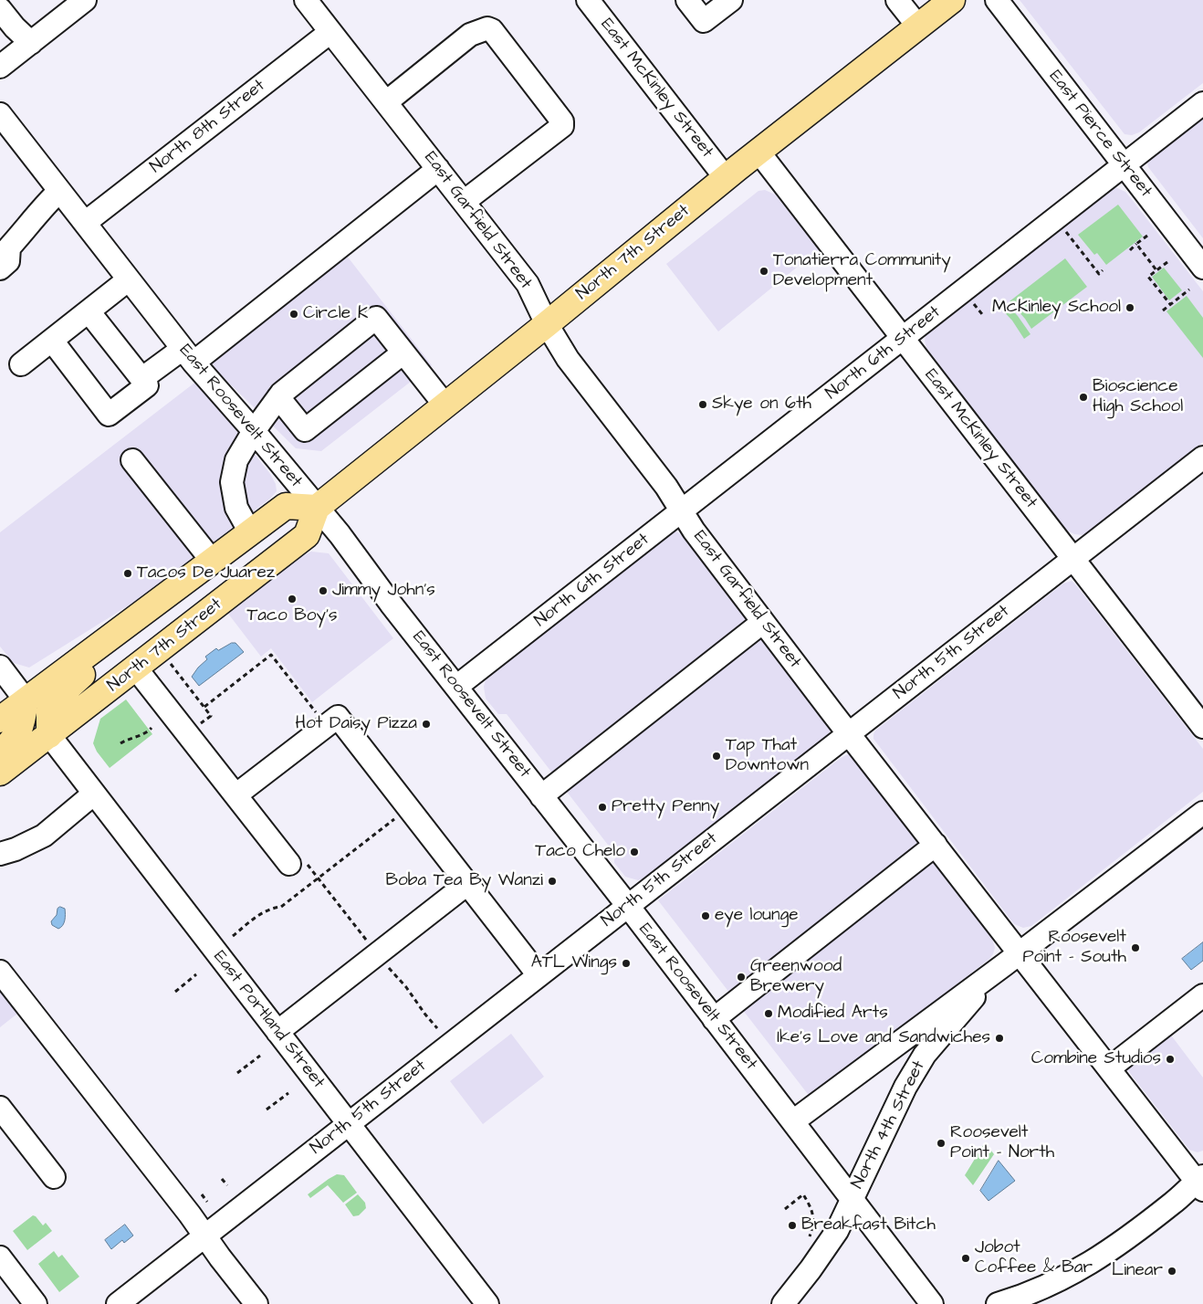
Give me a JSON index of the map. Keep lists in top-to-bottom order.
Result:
{
  "streets": {
    "main road": ["North 7th Street"],
    "street": [
      "East McKinley Street",
      "North 8th Street",
      "East Pierce Street",
      "East Garfield Street",
      "North 6th Street",
      "East Roosevelt Street",
      "North 5th Street",
      "East Portland Street",
      "North 4th Street"
    ]
  },
  "crossings": [
    ["East McKinley Street", "North 7th Street"],
    ["East McKinley Street", "North 6th Street"],
    ["East McKinley Street", "North 5th Street"],
    ["North 8th Street", "East Garfield Street"],
    ["North 8th Street", "East Roosevelt Street"],
    ["East Pierce Street", "North 6th Street"],
    ["East Garfield Street", "North 7th Street"],
    ["East Garfield Street", "North 6th Street"],
    ["East Garfield Street", "North 5th Street"],
    ["East Garfield Street", "North 4th Street"],
    ["North 7th Street", "East Roosevelt Street"],
    ["North 7th Street", "East Portland Street"],
    ["North 6th Street", "East Roosevelt Street"],
    ["East Roosevelt Street", "North 5th Street"],
    ["East Roosevelt Street", "North 4th Street"],
    ["North 5th Street", "East Portland Street"]
  ],
  "places": [
    "Tonatierra Community Development",
    "McKinley School",
    "Circle K",
    "Bioscience High School",
    "Skye on 6th",
    "Tacos De Juarez",
    "Jimmy John's",
    "Taco Boy's",
    "Hot Daisy Pizza",
    "Tap That Downtown",
    "Pretty Penny",
    "Taco Chelo",
    "Boba Tea By Wanzi",
    "eye lounge",
    "Roosevelt Point - South",
    "ATL Wings",
    "Greenwood Brewery",
    "Modified Arts",
    "Ike's Love and Sandwiches",
    "Combine Studios",
    "Roosevelt Point - North",
    "Breakfast Bitch",
    "Jobot Coffee & Bar",
    "Linear"
  ]
}
